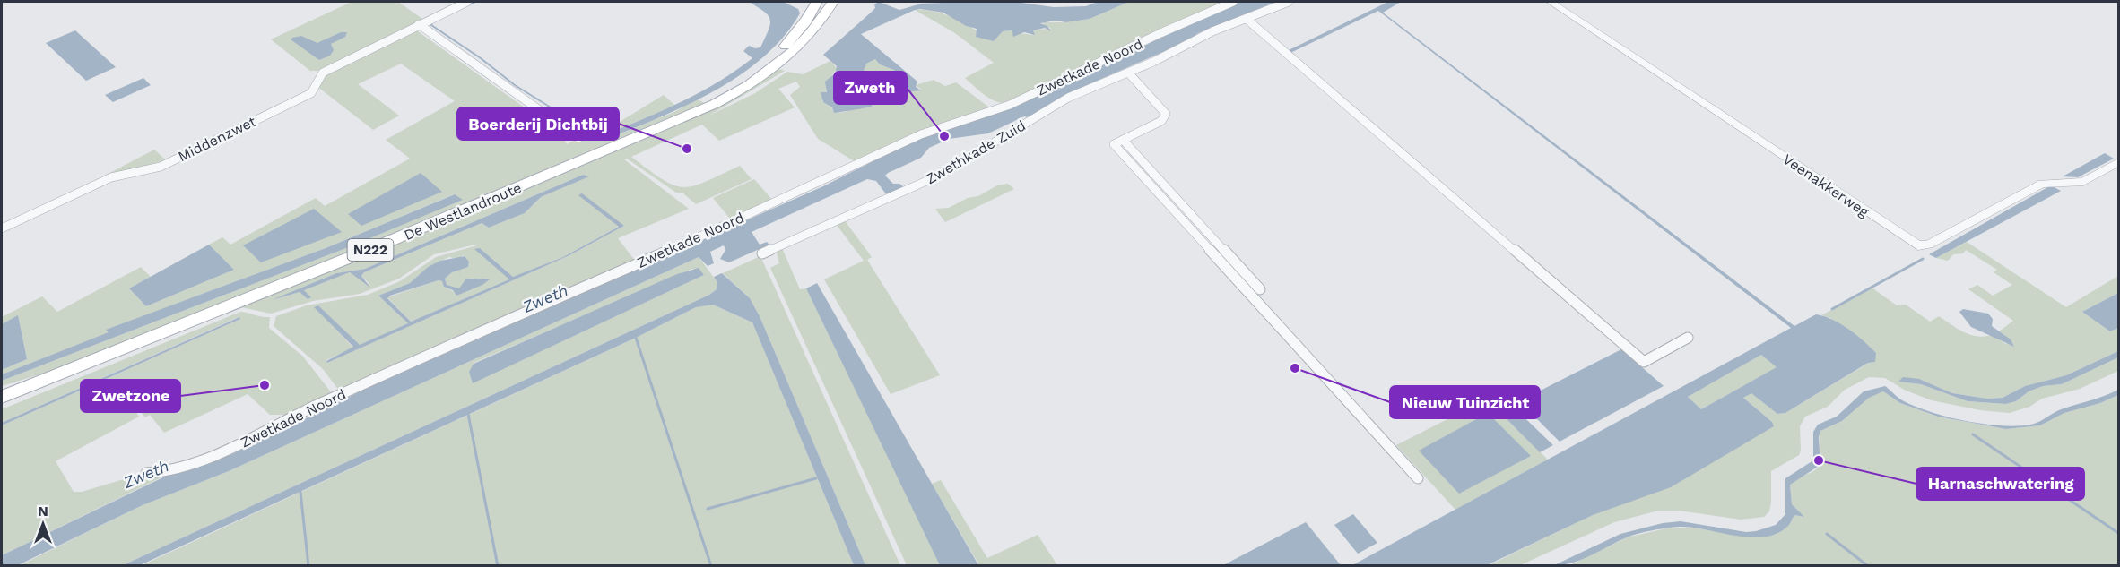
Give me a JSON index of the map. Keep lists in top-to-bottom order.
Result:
{
  "streets": {
    "main road": ["De Westlandroute", "N222"],
    "street": [
      "Zwetkade Noord",
      "Middenzwet",
      "Zwethkade Zuid",
      "Veenakkerweg"
    ]
  },
  "water": ["Zweth"],
  "places": [
    "Zweth",
    "Boerderij Dichtbij",
    "Nieuw Tuinzicht",
    "Zwetzone",
    "Harnaschwatering"
  ],
  "north": "top"
}
